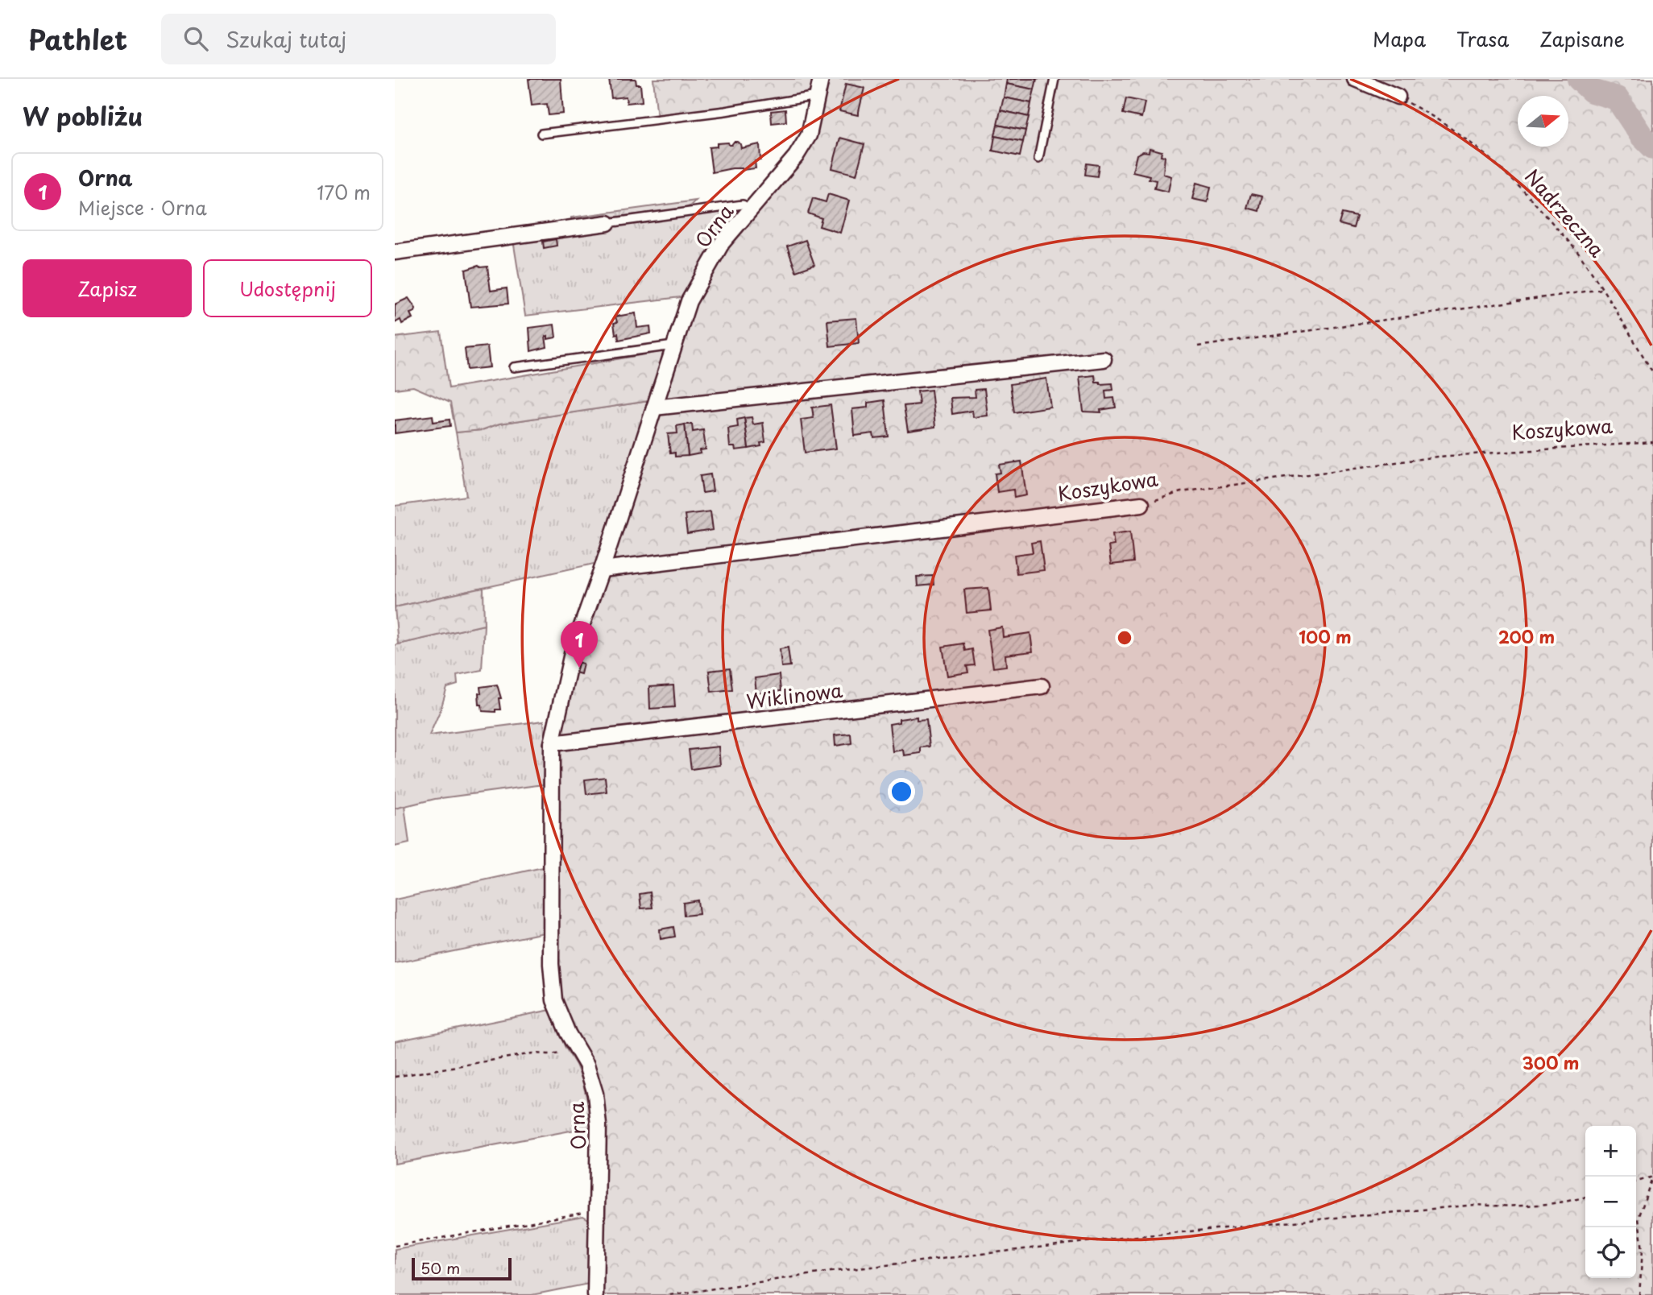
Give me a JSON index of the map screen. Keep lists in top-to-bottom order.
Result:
{
  "streets": {
    "street": ["Orna", "Koszykowa", "Wiklinowa"],
    "path": ["Nadrzeczna"]
  },
  "crossings": [
    ["Orna", "Koszykowa"],
    ["Orna", "Wiklinowa"]
  ],
  "scale_bar": "50 m",
  "north": "right",
  "page": {
    "header": "Pathlet",
    "search": "Szukaj tutaj",
    "nav": ["Mapa", "Trasa", "Zapisane"],
    "heading": "W pobliżu",
    "list": [
      {
        "mark": "1",
        "name": "Orna",
        "note": "Miejsce · Orna",
        "value": "170 m"
      }
    ],
    "buttons": ["Zapisz", "Udostępnij"],
    "pins": "1",
    "map_buttons": ["+", "−"],
    "scale": "50 m"
  },
  "rings": ["100 m", "200 m", "300 m"]
}
